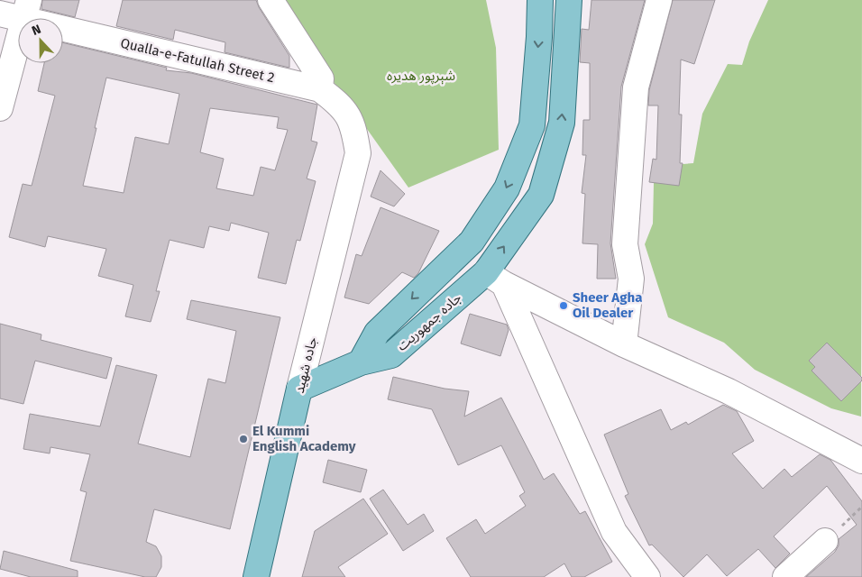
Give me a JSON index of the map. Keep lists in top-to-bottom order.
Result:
{
  "streets": {
    "main road": ["جاده جمهوریت", "جاده شهید"],
    "street": ["Qualla-e-Fatullah Street 2"]
  },
  "crossings": [
    ["Qualla-e-Fatullah Street 2", "جاده شهید"]
  ],
  "parks": ["شېرپور هديره"],
  "places": ["Sheer Agha Oil Dealer", "El Kummi English Academy"],
  "north": "top"
}
